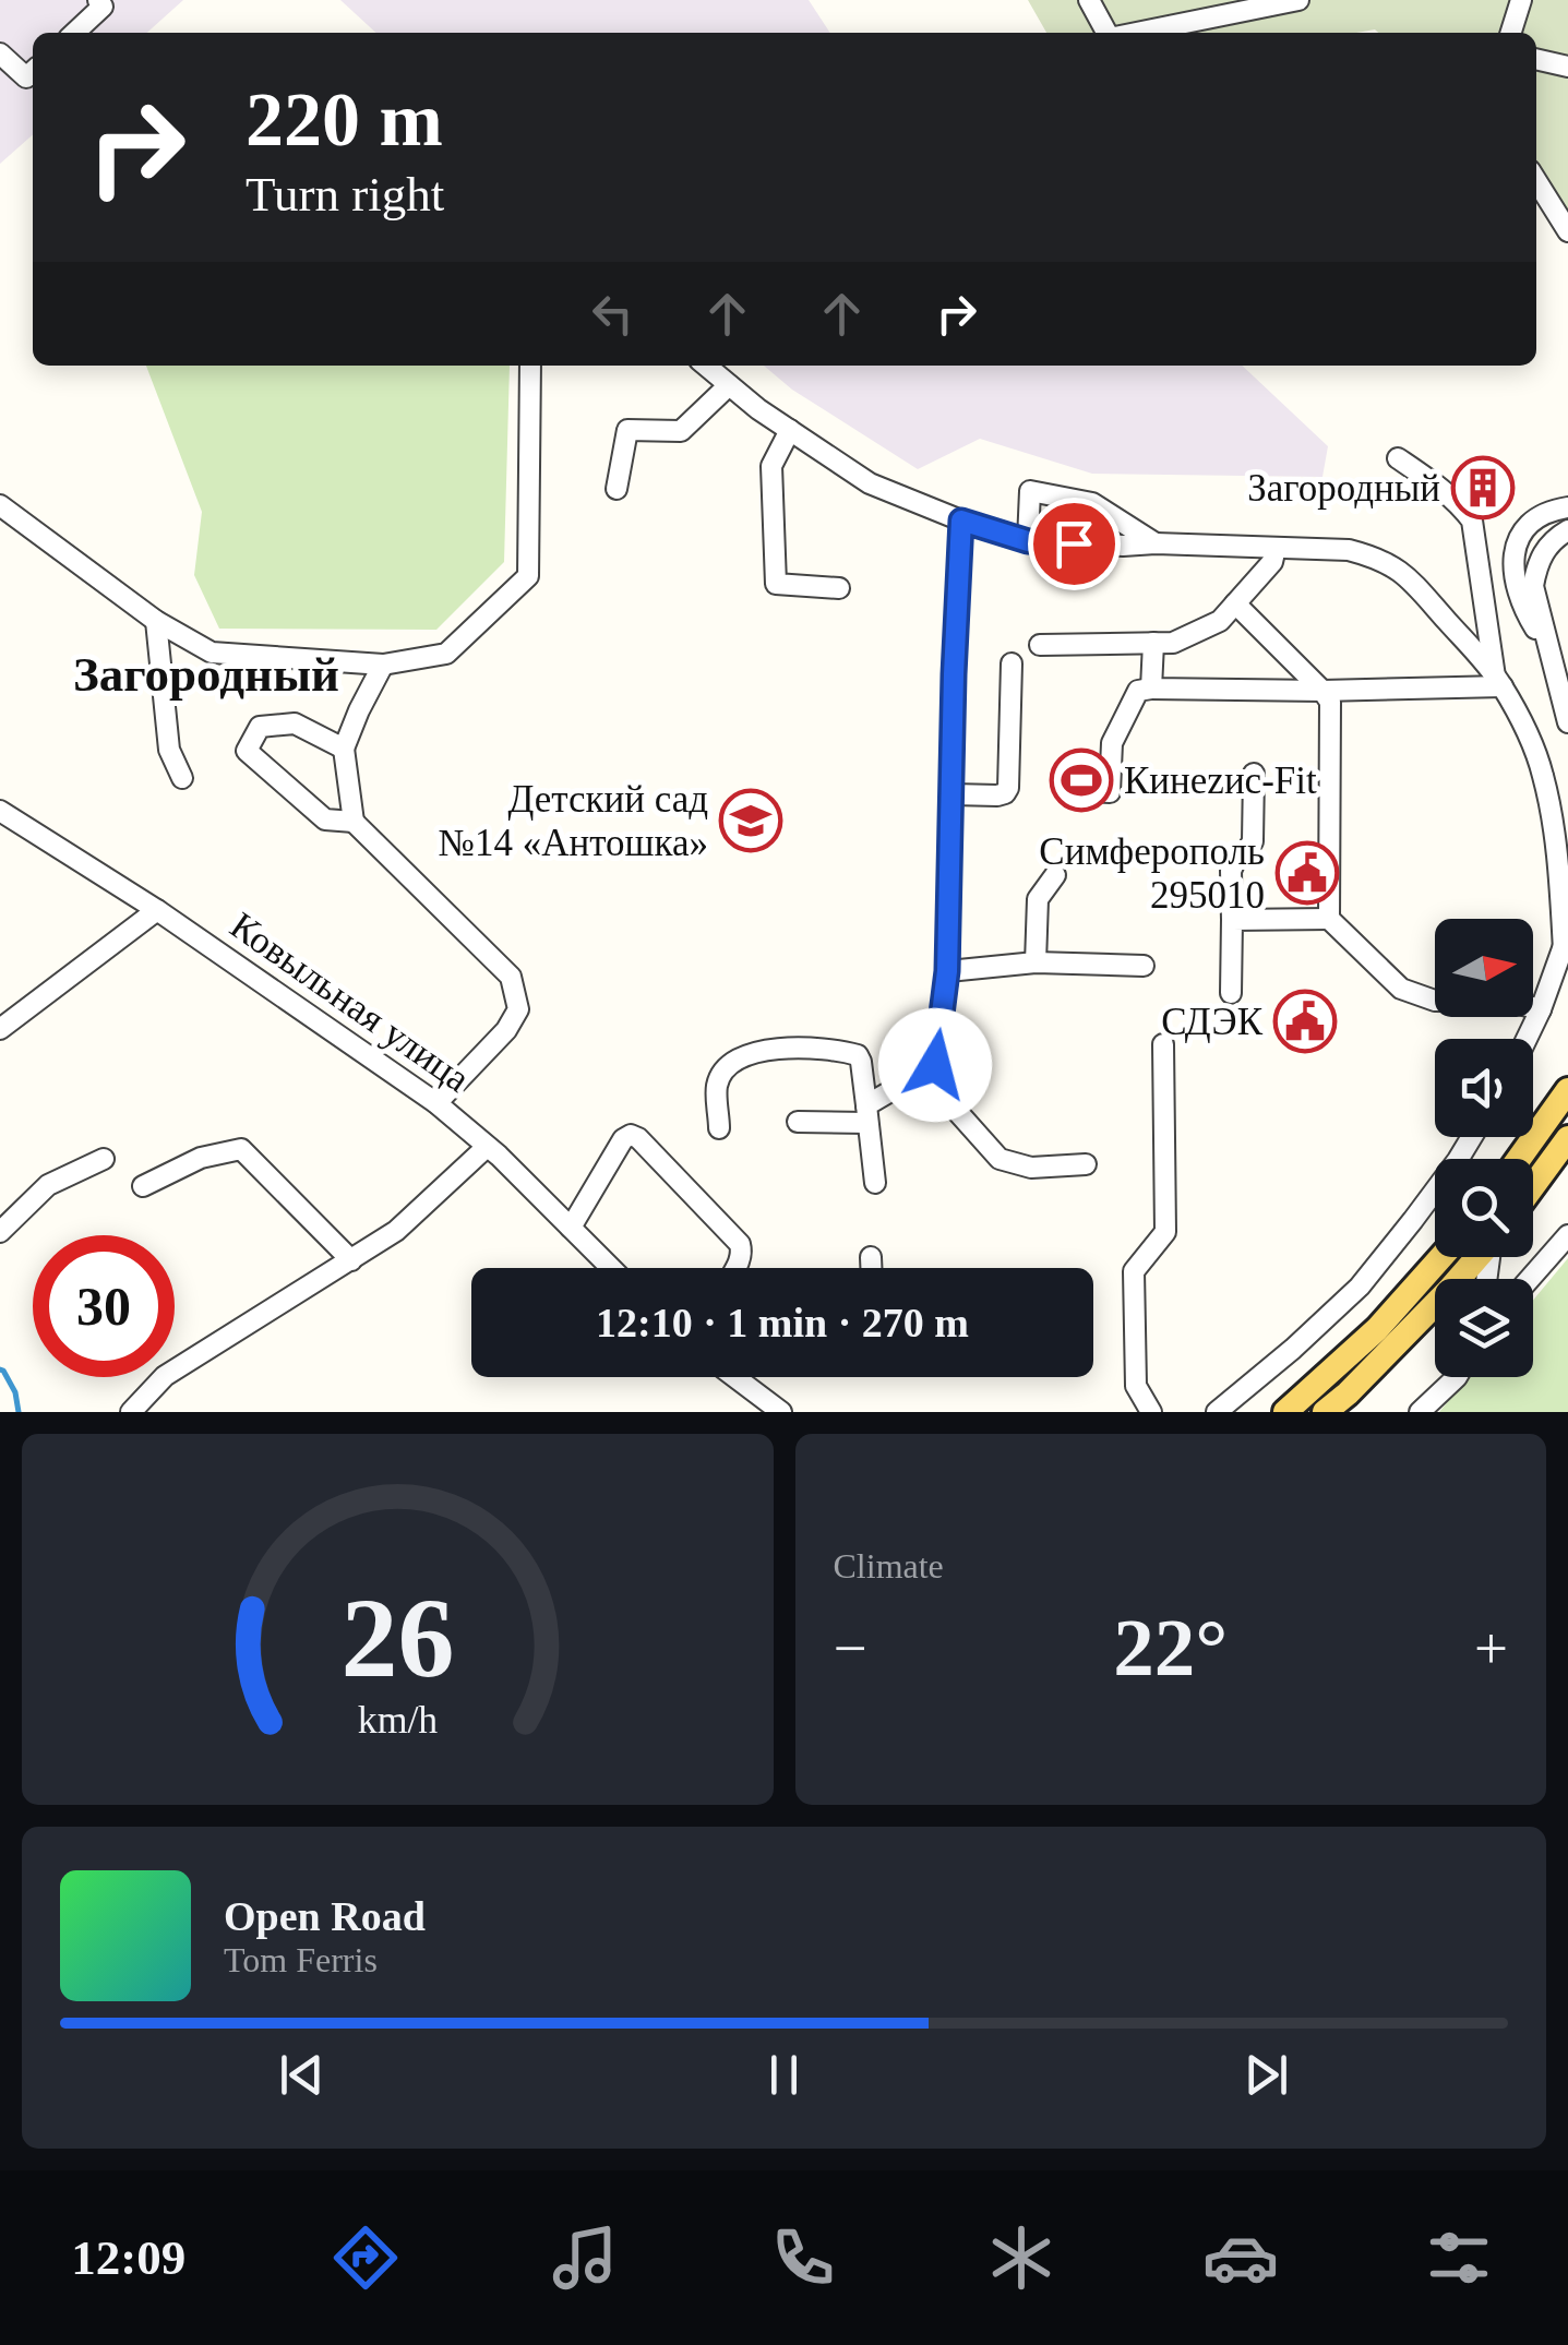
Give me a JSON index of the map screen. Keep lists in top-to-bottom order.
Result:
{
  "streets": {
    "street": ["Ковыльная улица"]
  },
  "districts": ["Загородный"],
  "places": {
    "building": ["Загородный"],
    "sports": ["Кинеzис-Fit"],
    "school or university": ["Детский сад №14 «Антошка»"],
    "public building": ["Симферополь 295010", "СДЭК"]
  },
  "north": "right",
  "page": {
    "turn": ["220 m", "Turn right"],
    "limit": "30",
    "trip": "12:10 · 1 min · 270 m",
    "tile": "Climate",
    "heat": ["−", "22°", "+"],
    "song": ["Open Road", "Tom Ferris"],
    "tabs": "12:09",
    "gauge": ["26", "km/h"]
  }
}
